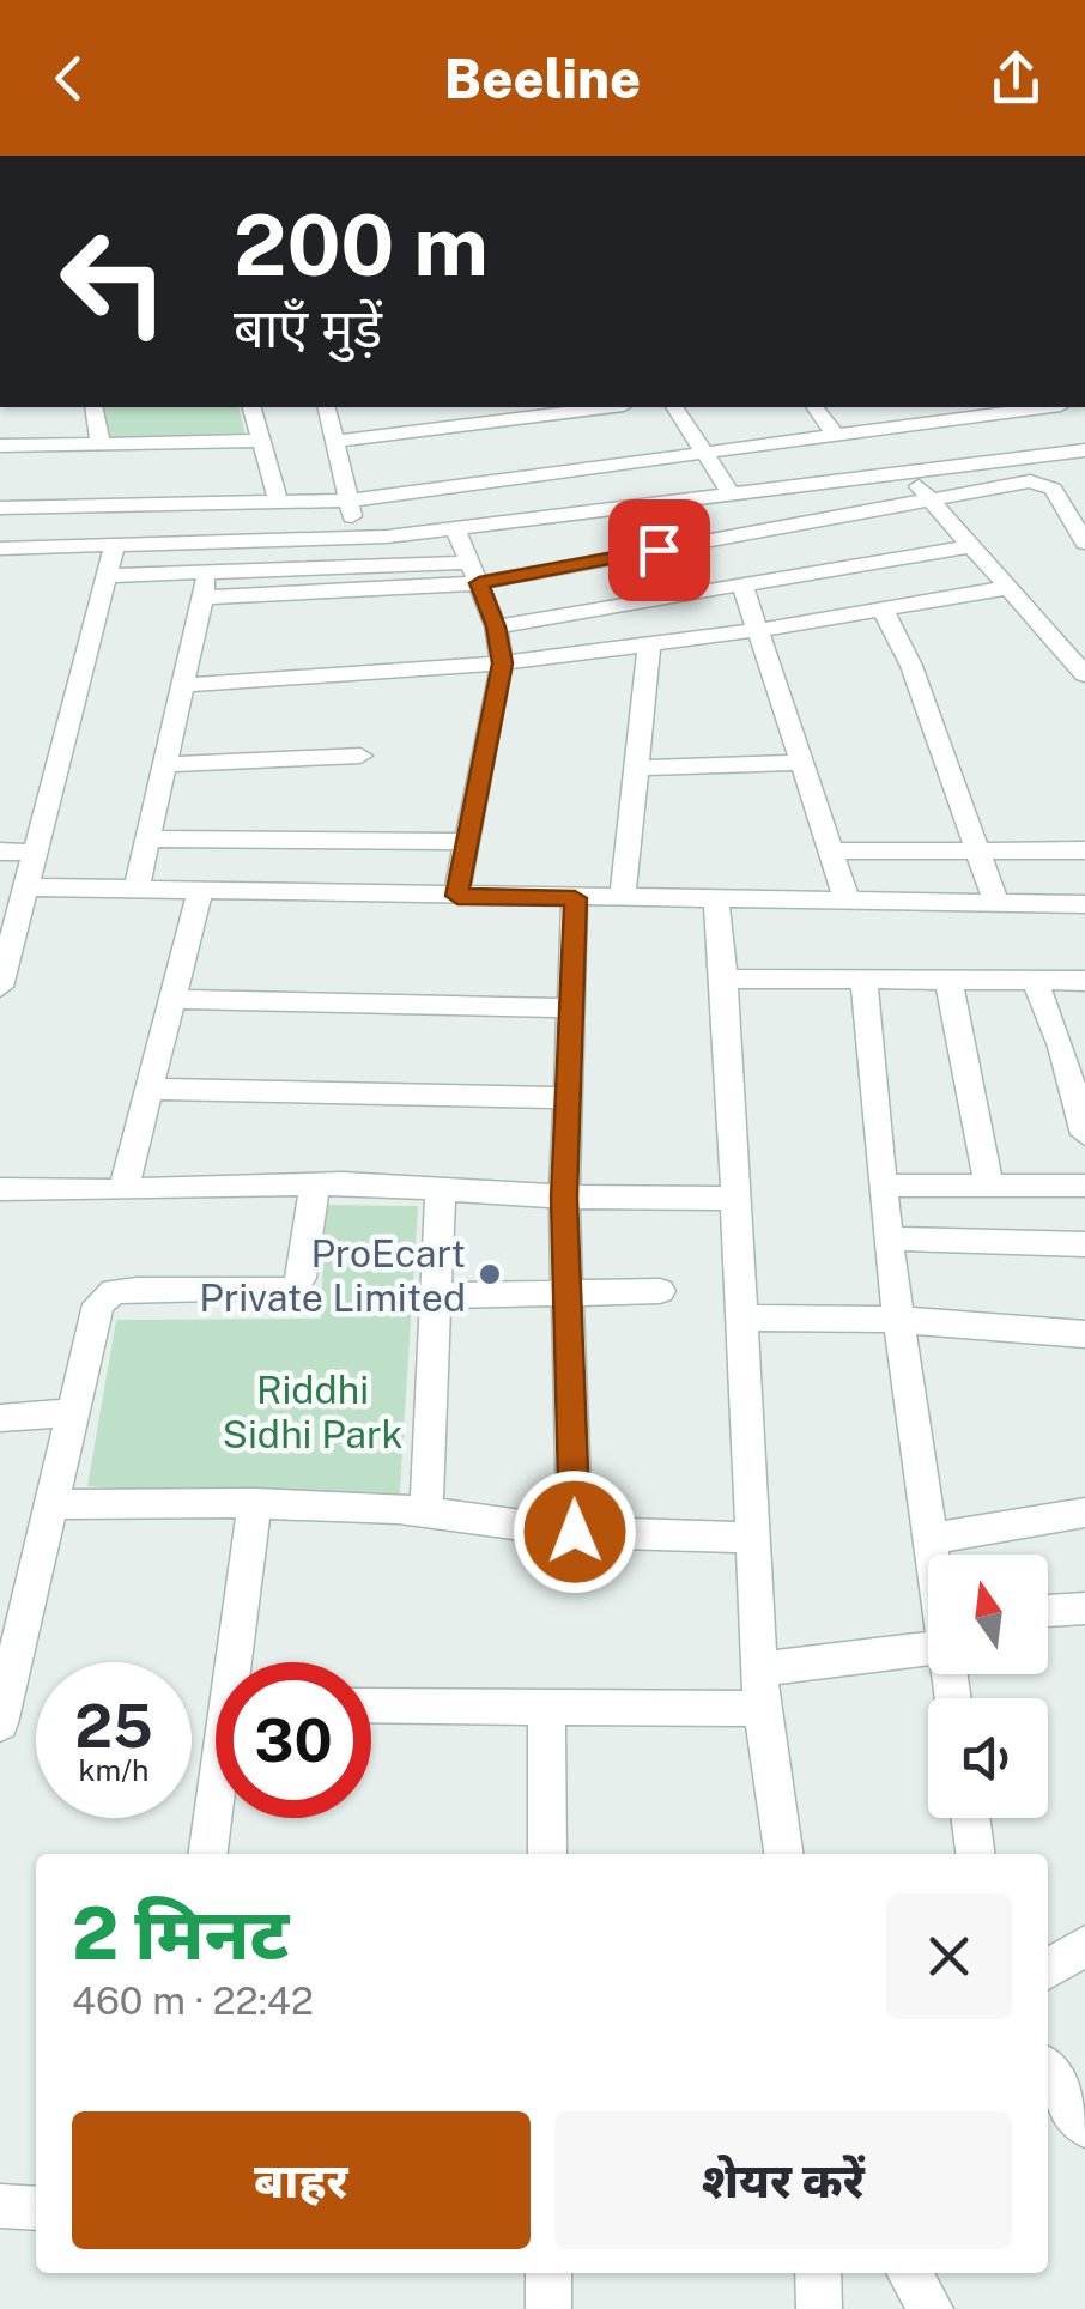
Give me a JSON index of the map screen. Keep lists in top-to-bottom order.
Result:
{
  "parks": ["Riddhi Sidhi Park"],
  "places": ["ProEcart Private Limited"],
  "north": "top",
  "page": {
    "header": "Beeline",
    "turn": ["200 m", "बाएँ मुड़ें"],
    "speed": "25 km/h",
    "limit": "30",
    "heading": ["2 मिनट", "460 m · 22:42"],
    "buttons": ["बाहर", "शेयर करें"]
  }
}
